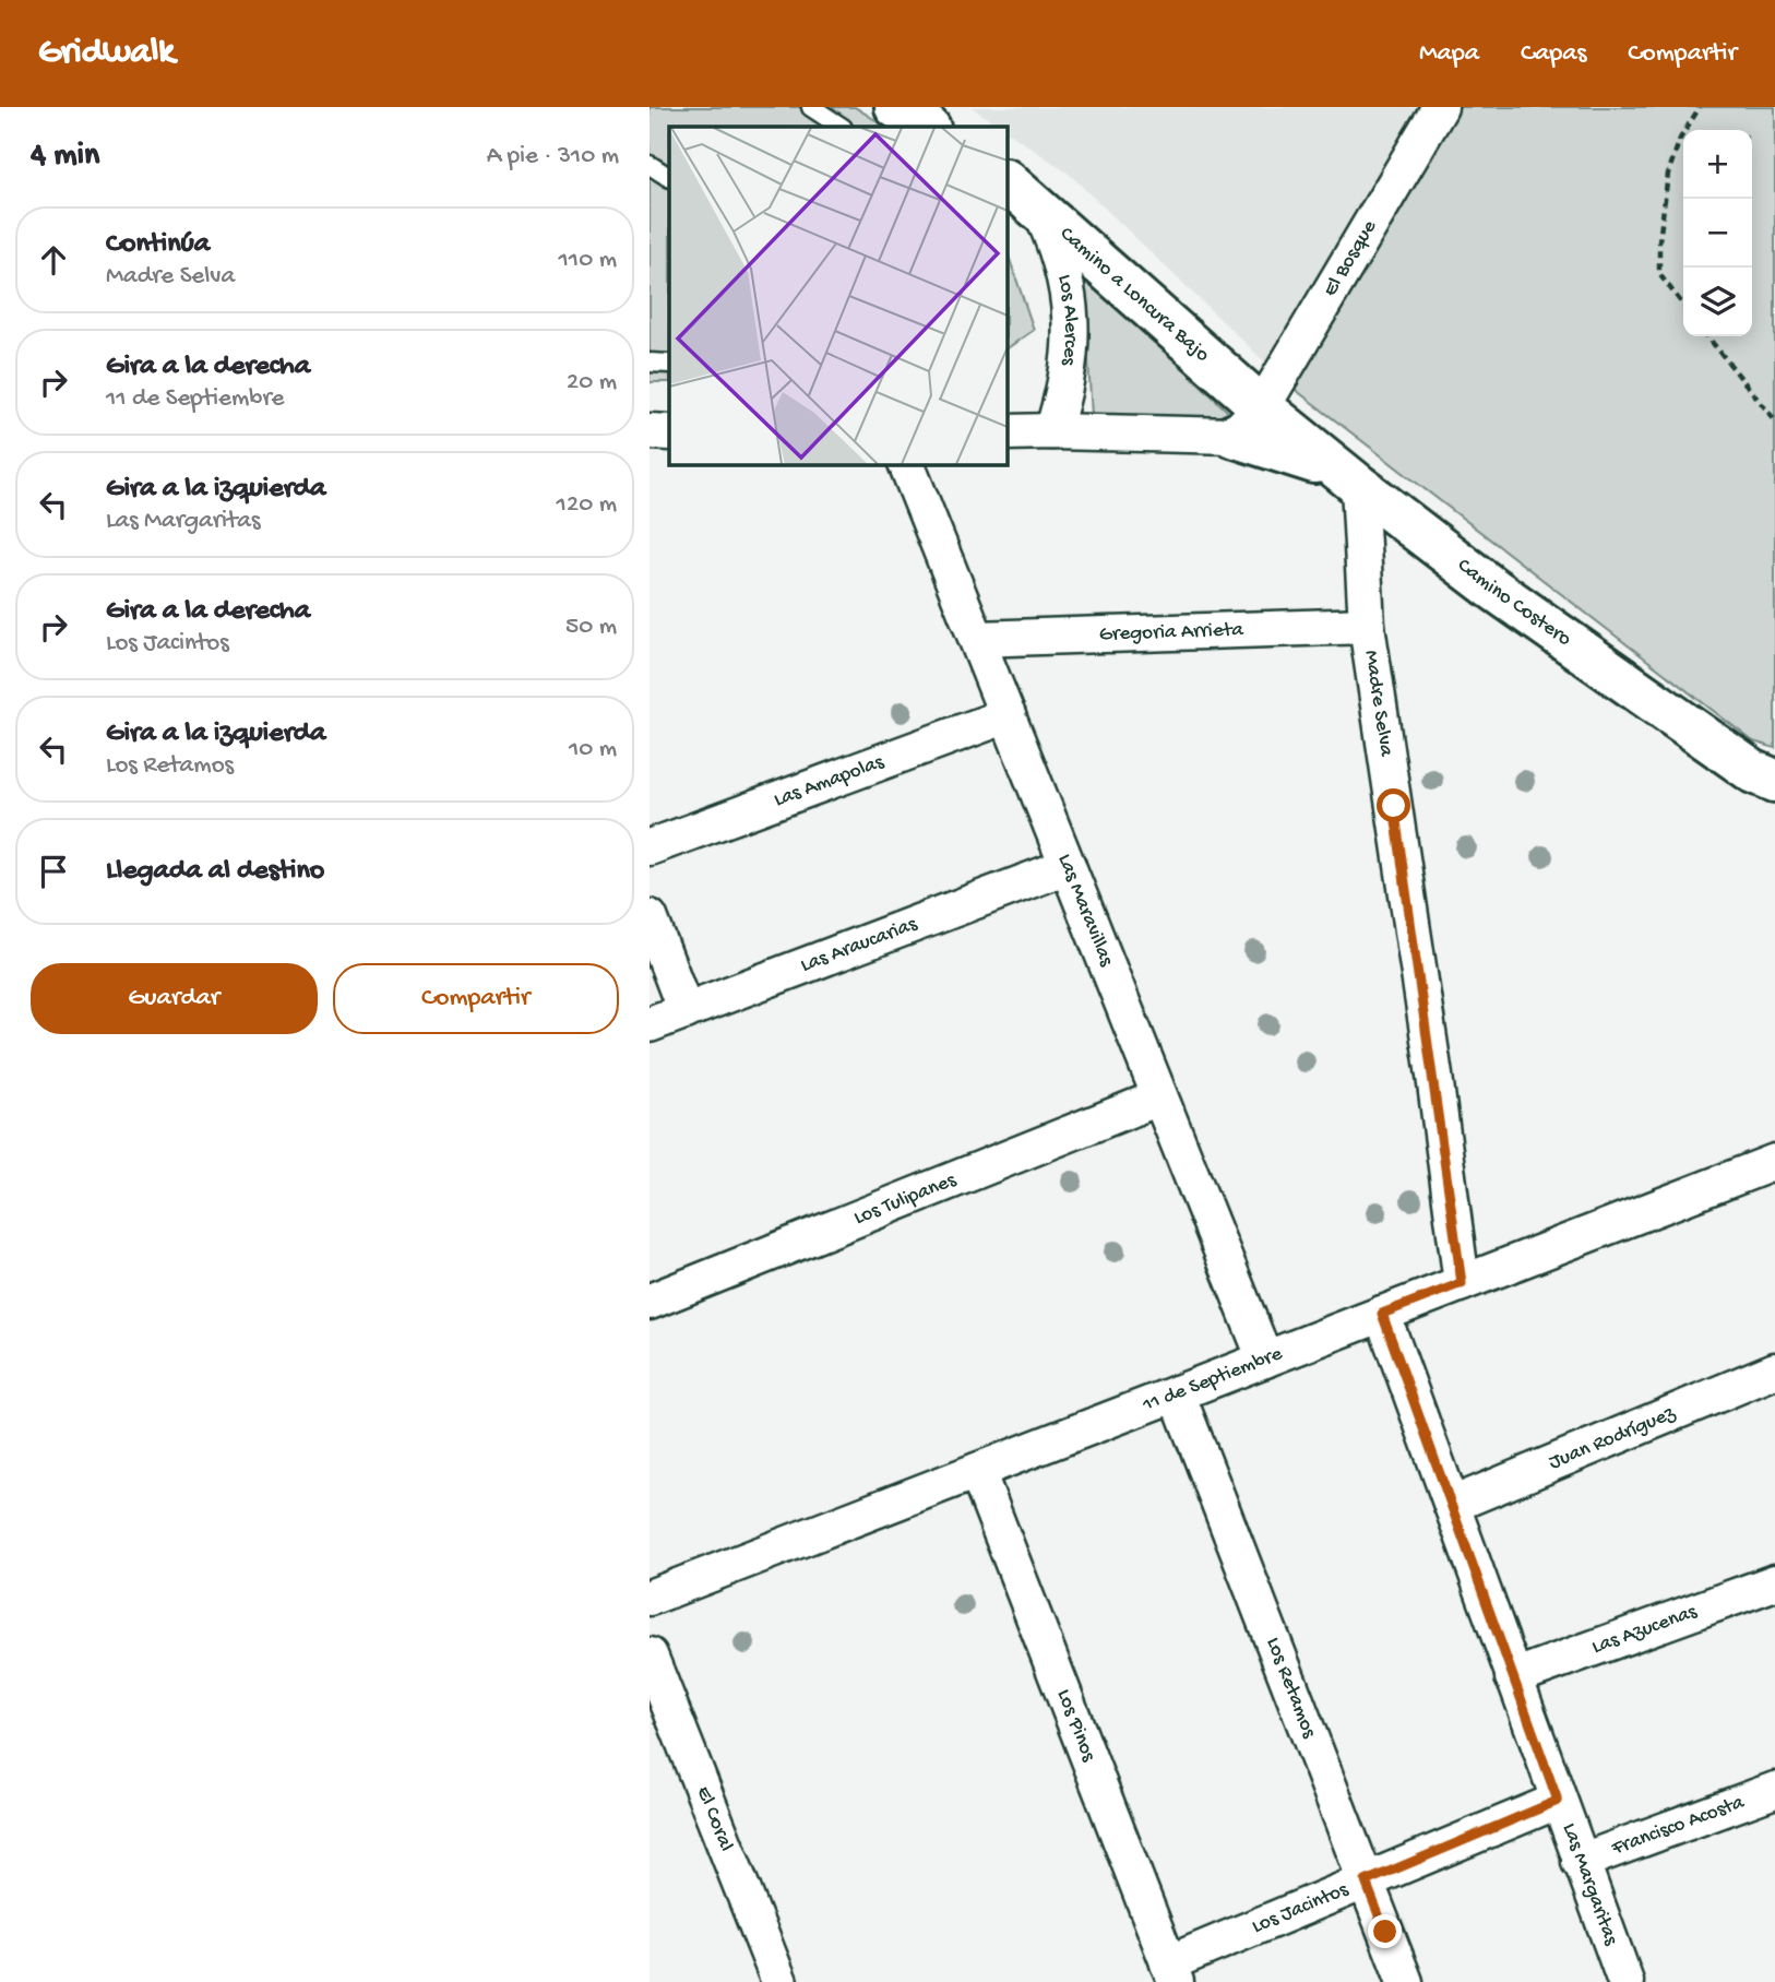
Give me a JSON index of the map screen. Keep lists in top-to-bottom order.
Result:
{
  "streets": {
    "main road": ["Camino a Loncura Bajo", "Camino Costero"],
    "street": [
      "El Bosque",
      "Los Alerces",
      "Gregoria Arrieta",
      "Madre Selva",
      "Las Amapolas",
      "Las Maravillas",
      "Las Araucarias",
      "Los Tulipanes",
      "11 de Septiembre",
      "Juan Rodríguez",
      "Las Azucenas",
      "Los Retamos",
      "Los Pinos",
      "El Coral",
      "Francisco Acosta",
      "Las Margaritas",
      "Los Jacintos"
    ]
  },
  "crossings": [
    ["El Bosque", "Camino a Loncura Bajo"],
    ["El Bosque", "Camino Costero"],
    ["Camino a Loncura Bajo", "Los Alerces"],
    ["Camino a Loncura Bajo", "Camino Costero"],
    ["Camino Costero", "Madre Selva"],
    ["Gregoria Arrieta", "Madre Selva"],
    ["Gregoria Arrieta", "Las Maravillas"],
    ["Madre Selva", "11 de Septiembre"],
    ["Las Amapolas", "Las Maravillas"],
    ["Las Maravillas", "Las Araucarias"],
    ["Las Maravillas", "Los Tulipanes"],
    ["Las Maravillas", "11 de Septiembre"],
    ["11 de Septiembre", "Los Retamos"],
    ["11 de Septiembre", "Los Pinos"],
    ["11 de Septiembre", "Las Margaritas"],
    ["Juan Rodríguez", "Las Margaritas"],
    ["Las Azucenas", "Las Margaritas"],
    ["Los Retamos", "Los Jacintos"],
    ["Los Pinos", "Los Jacintos"],
    ["Francisco Acosta", "Las Margaritas"],
    ["Las Margaritas", "Los Jacintos"]
  ],
  "page": {
    "header": "Gridwalk",
    "nav": ["Mapa", "Capas", "Compartir"],
    "heading": ["4 min", "A pie · 310 m"],
    "map_buttons": ["+", "−"],
    "list": [
      ["Continúa", "Madre Selva", "110 m"],
      ["Gira a la derecha", "11 de Septiembre", "20 m"],
      ["Gira a la izquierda", "Las Margaritas", "120 m"],
      ["Gira a la derecha", "Los Jacintos", "50 m"],
      ["Gira a la izquierda", "Los Retamos", "10 m"],
      "Llegada al destino"
    ],
    "buttons": ["Guardar", "Compartir"]
  }
}
